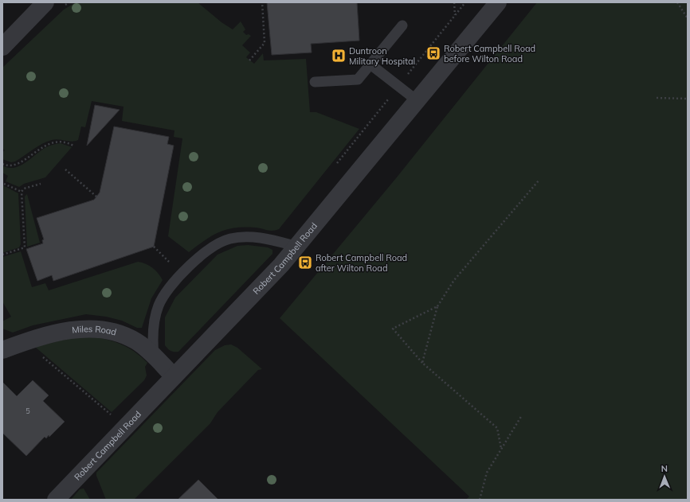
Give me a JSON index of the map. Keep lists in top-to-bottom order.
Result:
{
  "streets": {
    "street": ["Robert Campbell Road", "Miles Road"]
  },
  "crossings": [
    ["Robert Campbell Road", "Miles Road"]
  ],
  "places": {
    "bus stop": ["Robert Campbell Road before Wilton Road", "Robert Campbell Road after Wilton Road"],
    "hospital": ["Duntroon Military Hospital"]
  },
  "house_numbers": ["5"],
  "north": "top"
}
